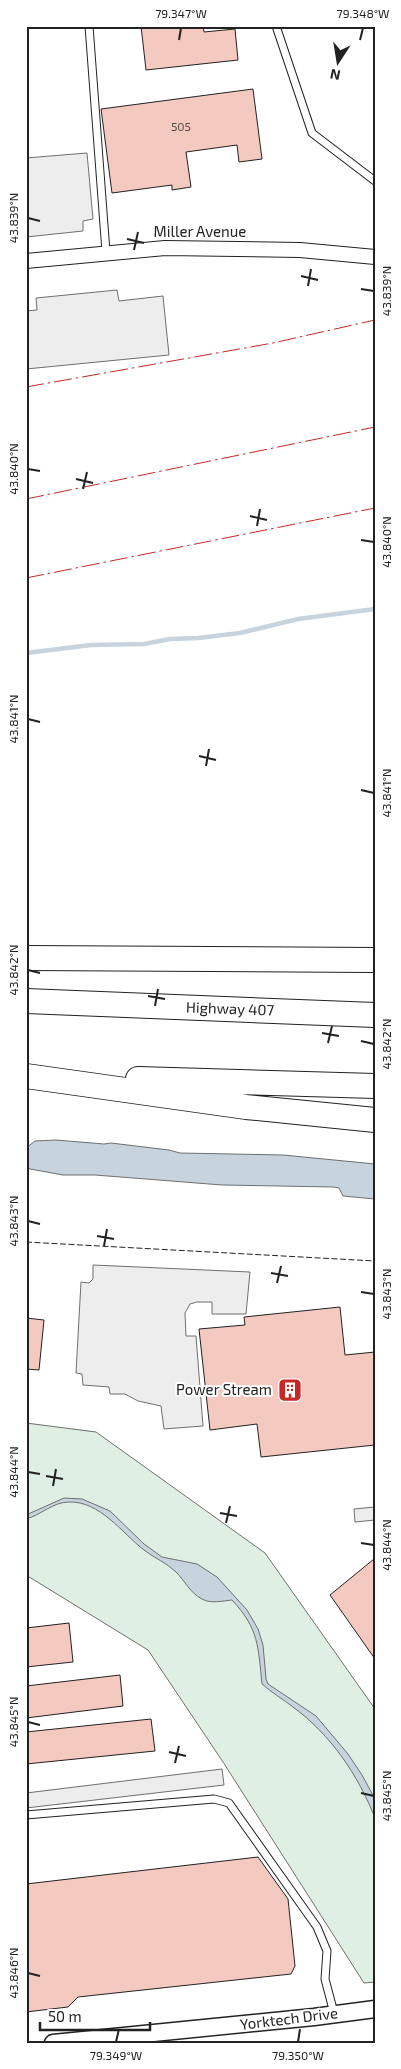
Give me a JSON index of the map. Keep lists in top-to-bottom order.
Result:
{
  "streets": {
    "highway": ["Highway 407"],
    "street": ["Miller Avenue", "Yorktech Drive"]
  },
  "places": {
    "building": ["Power Stream"]
  },
  "house_numbers": ["505"],
  "scale_bar": "50 m",
  "north": "bottom",
  "coordinates": [
    "79.347°W",
    "79.348°W",
    "43.839°N",
    "43.840°N",
    "43.841°N",
    "43.842°N",
    "43.843°N",
    "43.844°N",
    "43.845°N",
    "43.846°N",
    "79.349°W",
    "79.350°W"
  ]
}
